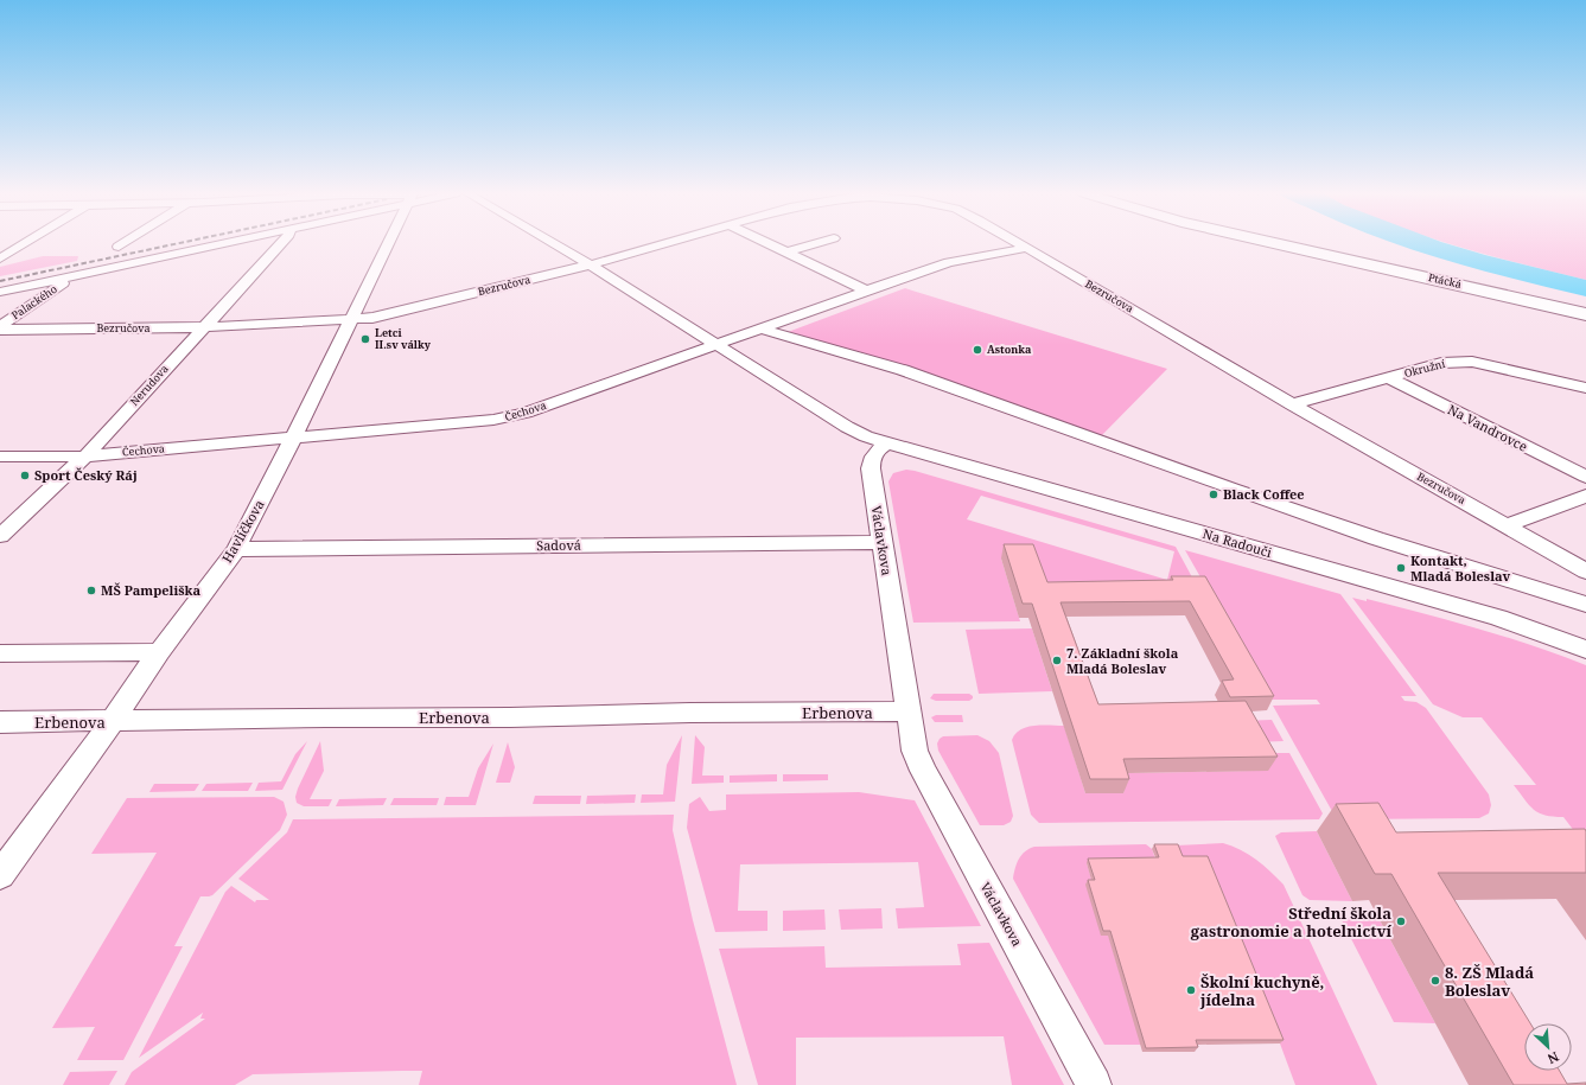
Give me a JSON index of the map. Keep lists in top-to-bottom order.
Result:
{
  "streets": {
    "street": [
      "Ptácká",
      "Bezručova",
      "Palackého",
      "Okružní",
      "Nerudova",
      "Čechova",
      "Na Vandrovce",
      "Havlíčkova",
      "Václavkova",
      "Na Radouči",
      "Sadová",
      "Erbenova"
    ]
  },
  "crossings": [
    ["Bezručova", "Okružní"],
    ["Bezručova", "Nerudova"],
    ["Bezručova", "Čechova"],
    ["Bezručova", "Havlíčkova"],
    ["Okružní", "Na Vandrovce"],
    ["Nerudova", "Čechova"],
    ["Čechova", "Havlíčkova"],
    ["Havlíčkova", "Sadová"],
    ["Havlíčkova", "Erbenova"],
    ["Václavkova", "Na Radouči"],
    ["Václavkova", "Sadová"],
    ["Václavkova", "Erbenova"]
  ],
  "places": [
    "Letci II.sv války",
    "Astonka",
    "Sport Český Ráj",
    "Black Coffee",
    "Kontakt, Mladá Boleslav",
    "MŠ Pampeliška",
    "7. Základní škola Mladá Boleslav",
    "Střední škola gastronomie a hotelnictví",
    "8. ZŠ Mladá Boleslav",
    "Školní kuchyně, jídelna"
  ],
  "north": "bottom right"
}
